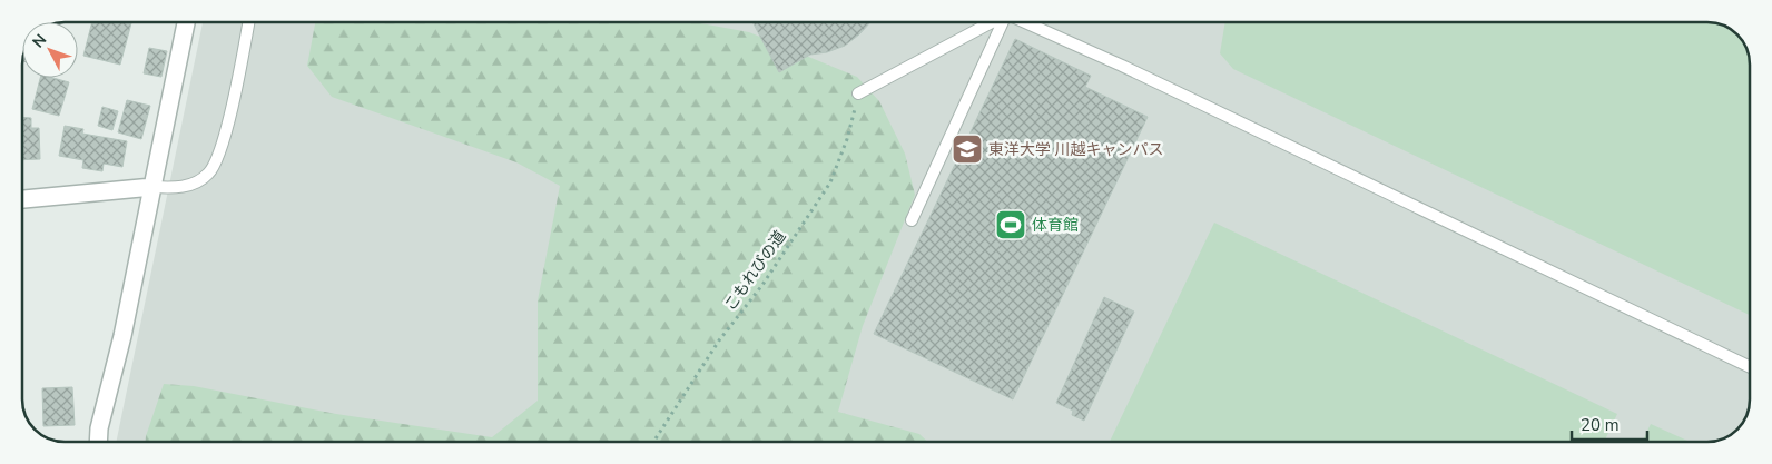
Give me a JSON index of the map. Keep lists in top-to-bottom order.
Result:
{
  "streets": {
    "path": ["こもれびの道"]
  },
  "places": {
    "school or university": ["東洋大学 川越キャンパス"],
    "sports": ["体育館"]
  },
  "scale_bar": "20 m",
  "north": "top left"
}
